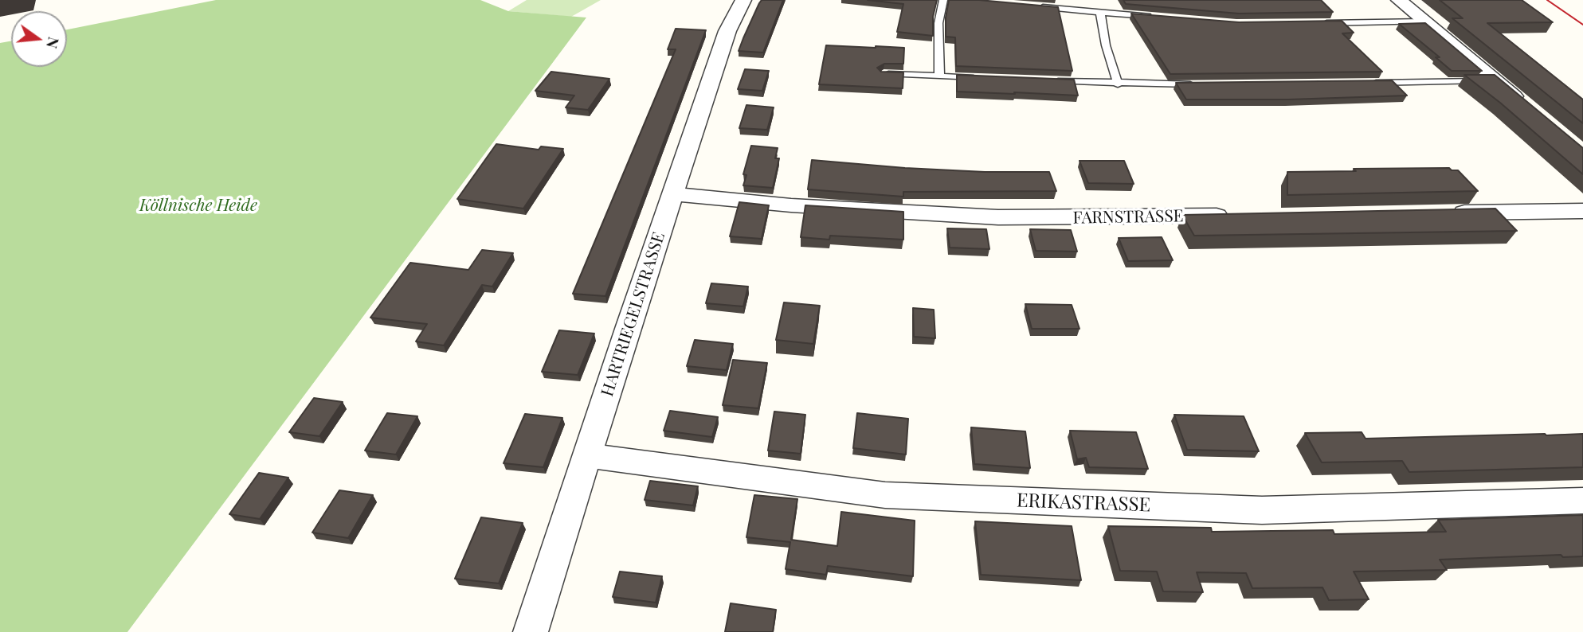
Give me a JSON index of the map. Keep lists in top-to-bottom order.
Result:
{
  "streets": {
    "street": ["FARNSTRASSE", "HARTRIEGELSTRASSE", "ERIKASTRASSE"]
  },
  "crossings": [
    ["FARNSTRASSE", "HARTRIEGELSTRASSE"],
    ["HARTRIEGELSTRASSE", "ERIKASTRASSE"]
  ],
  "parks": ["Köllnische Heide"],
  "north": "right"
}
